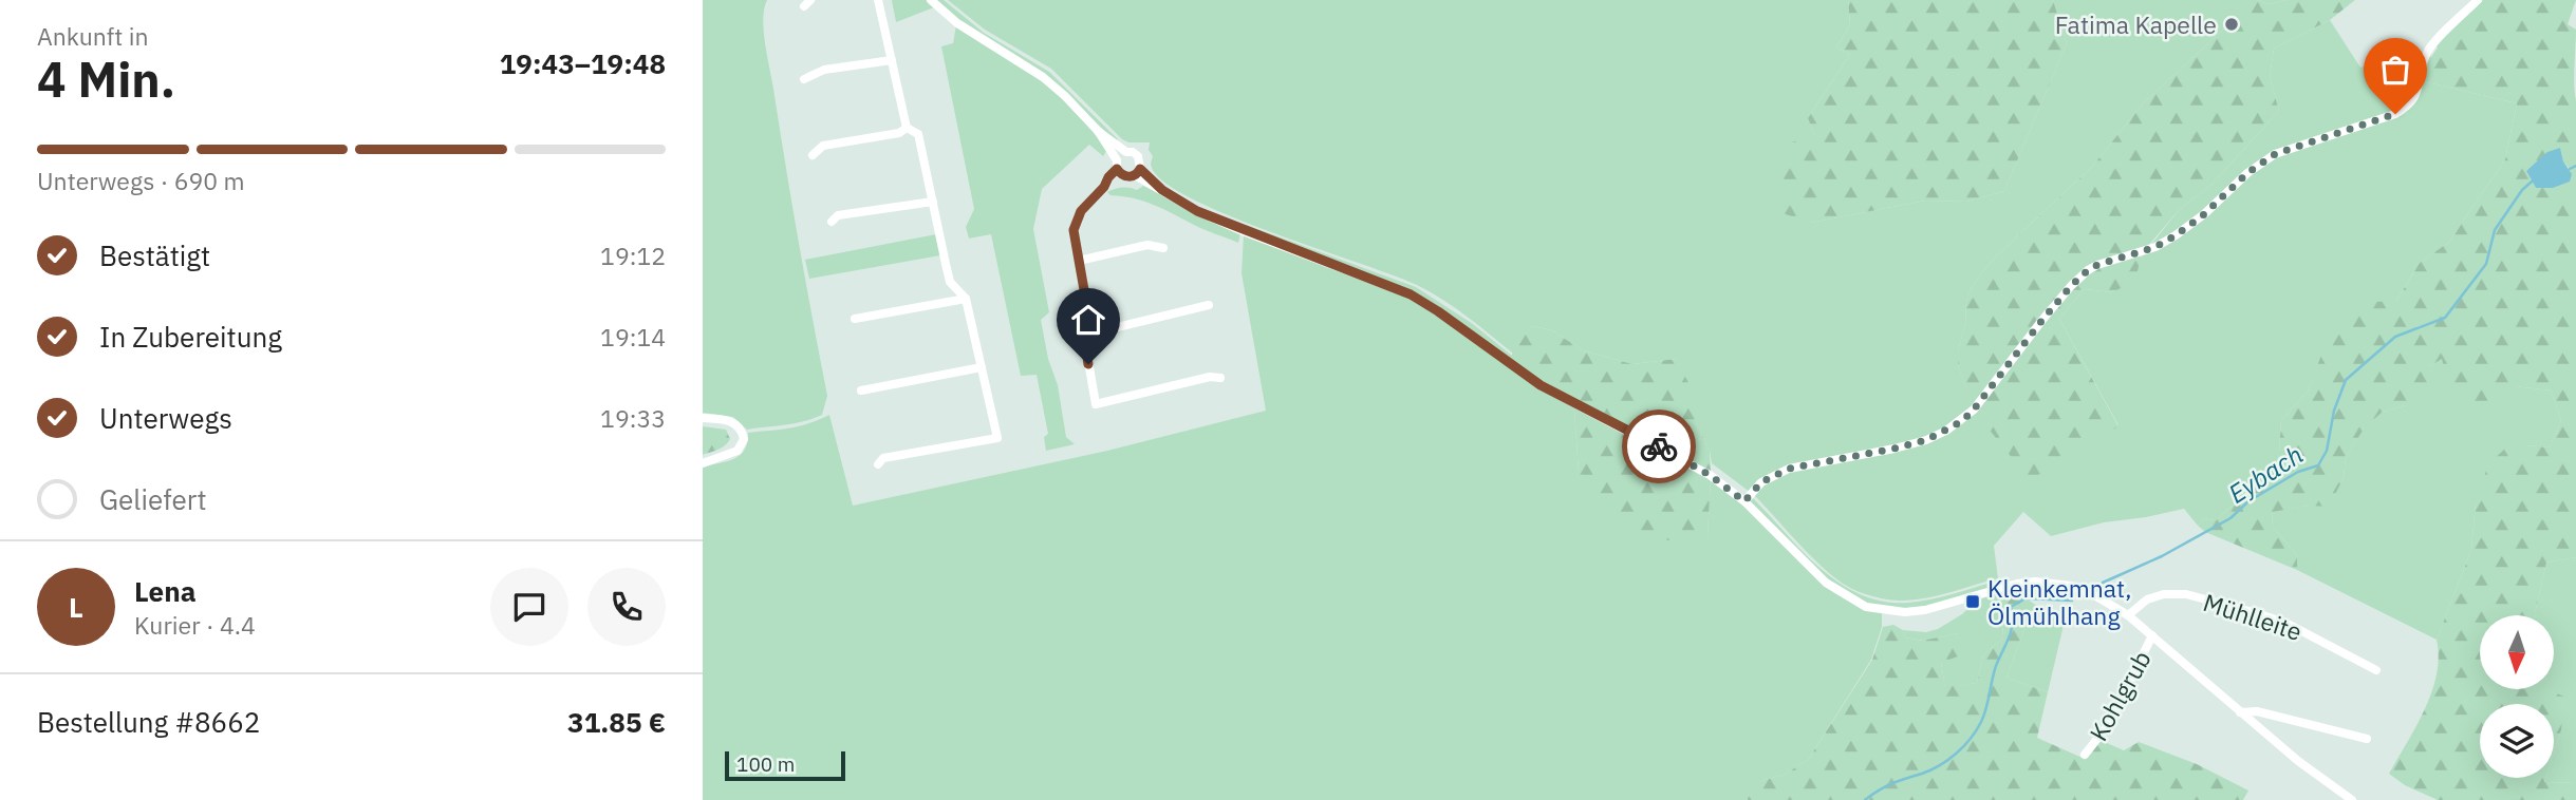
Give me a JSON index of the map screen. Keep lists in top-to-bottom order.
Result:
{
  "streets": {
    "street": ["Mühlleite", "Kohlgrub"]
  },
  "water": ["Eybach"],
  "places": {
    "other": ["Fatima Kapelle"],
    "transit": ["Kleinkemnat, Ölmühlhang"]
  },
  "scale_bar": "100 m",
  "north": "bottom",
  "page": {
    "heading": ["4 Min.", "Ankunft in", "19:43–19:48"],
    "panel": [
      "Lena",
      "Kurier · 4.4",
      "Bestellung #8662",
      "31.85 €"
    ],
    "bar": "Unterwegs · 690 m",
    "list": [
      ["Bestätigt", "19:12"],
      ["In Zubereitung", "19:14"],
      ["Unterwegs", "19:33"],
      "Geliefert"
    ],
    "round": "L",
    "scale": "100 m"
  }
}
